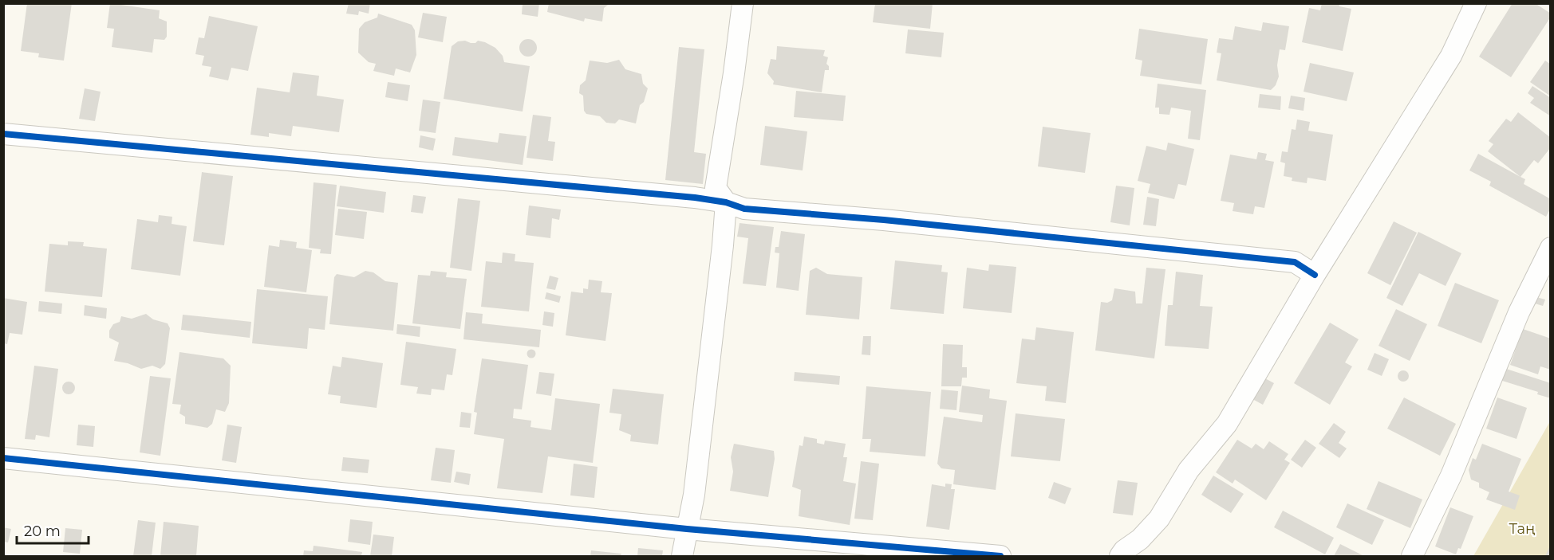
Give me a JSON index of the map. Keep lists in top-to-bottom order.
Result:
{
  "parks": ["Таң"],
  "scale_bar": "20 m"
}
